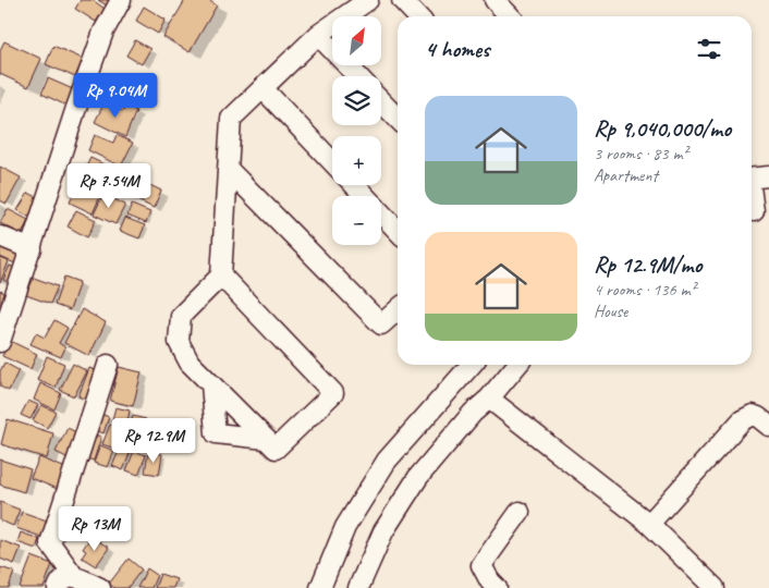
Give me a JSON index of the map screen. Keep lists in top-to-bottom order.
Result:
{
  "north": "top right",
  "page": {
    "map_buttons": ["+", "−"],
    "heading": "4 homes",
    "price": [
      "Rp 9.04M",
      "Rp 7.54M",
      "Rp 12.9M",
      "Rp 13M"
    ],
    "list": [
      {
        "name": "Rp 9,040,000/mo",
        "note": "3 rooms · 83 m² · Apartment"
      },
      {
        "name": "Rp 12.9M/mo",
        "note": "4 rooms · 136 m² · House"
      }
    ]
  }
}
